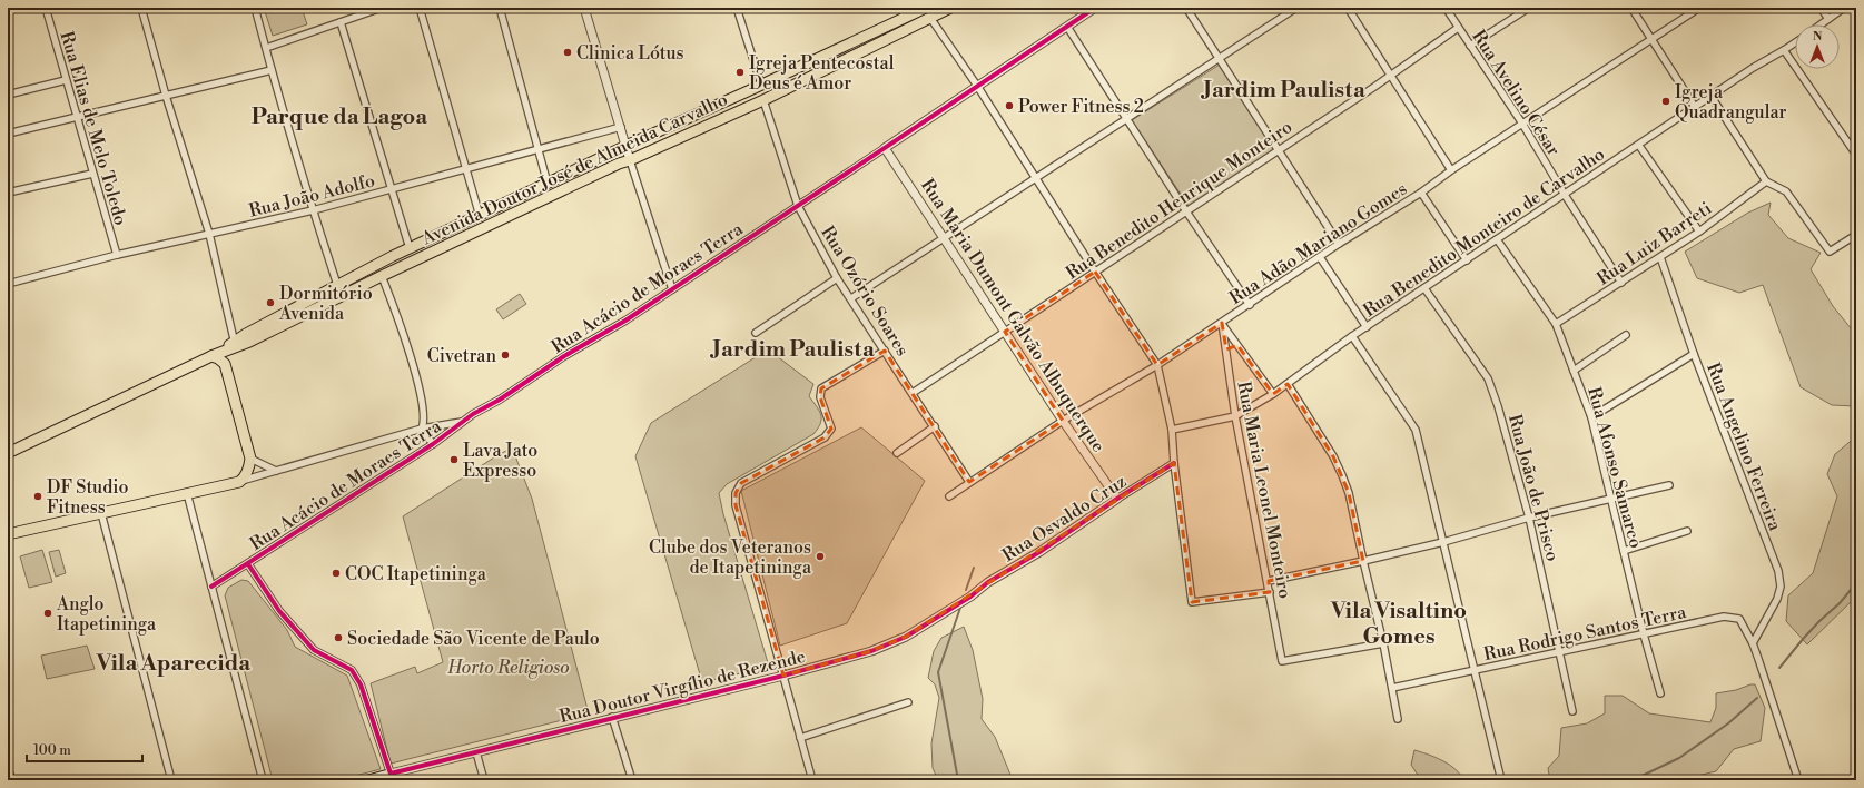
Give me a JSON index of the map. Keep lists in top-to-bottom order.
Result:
{
  "streets": {
    "main road": ["Avenida Doutor José de Almeida Carvalho", "Rua Doutor Virgílio de Rezende"],
    "street": [
      "Rua Avelino César",
      "Rua Elias de Melo Toledo",
      "Rua João Adolfo",
      "Rua Benedito Henrique Monteiro",
      "Rua Benedito Monteiro de Carvalho",
      "Rua Adão Mariano Gomes",
      "Rua Luiz Barreti",
      "Rua Acácio de Moraes Terra",
      "Rua Ozório Soares",
      "Rua Maria Dumont Galvão Albuquerque",
      "Rua Angelino Ferreira",
      "Rua Afonso Samarco",
      "Rua João de Prisco",
      "Rua Maria Leonel Monteiro",
      "Rua Osvaldo Cruz",
      "Rua Rodrigo Santos Terra"
    ]
  },
  "crossings": [
    ["Rua Avelino César", "Rua Benedito Henrique Monteiro"],
    ["Rua Avelino César", "Rua Benedito Monteiro de Carvalho"],
    ["Rua Avelino César", "Rua Adão Mariano Gomes"],
    ["Rua Avelino César", "Rua Luiz Barreti"],
    ["Rua Elias de Melo Toledo", "Rua João Adolfo"],
    ["Avenida Doutor José de Almeida Carvalho", "Rua Ozório Soares"],
    ["Rua Benedito Henrique Monteiro", "Rua Ozório Soares"],
    ["Rua Benedito Henrique Monteiro", "Rua Maria Dumont Galvão Albuquerque"],
    ["Rua Benedito Monteiro de Carvalho", "Rua Afonso Samarco"],
    ["Rua Benedito Monteiro de Carvalho", "Rua João de Prisco"],
    ["Rua Benedito Monteiro de Carvalho", "Rua Maria Leonel Monteiro"],
    ["Rua Adão Mariano Gomes", "Rua Ozório Soares"],
    ["Rua Adão Mariano Gomes", "Rua Maria Dumont Galvão Albuquerque"],
    ["Rua Adão Mariano Gomes", "Rua Maria Leonel Monteiro"],
    ["Rua Luiz Barreti", "Rua Angelino Ferreira"],
    ["Rua Luiz Barreti", "Rua Afonso Samarco"],
    ["Rua Acácio de Moraes Terra", "Rua Ozório Soares"],
    ["Rua Acácio de Moraes Terra", "Rua Maria Dumont Galvão Albuquerque"],
    ["Rua Maria Dumont Galvão Albuquerque", "Rua Osvaldo Cruz"],
    ["Rua Angelino Ferreira", "Rua Rodrigo Santos Terra"],
    ["Rua Afonso Samarco", "Rua Rodrigo Santos Terra"],
    ["Rua João de Prisco", "Rua Rodrigo Santos Terra"],
    ["Rua Osvaldo Cruz", "Rua Doutor Virgílio de Rezende"]
  ],
  "districts": [
    "Jardim Paulista",
    "Parque da Lagoa",
    "Jardim Paulista",
    "Vila Visaltino Gomes",
    "Vila Aparecida"
  ],
  "parks": ["Horto Religioso"],
  "places": [
    "Clinica Lótus",
    "Igreja Pentecostal Deus é Amor",
    "Igreja Quadrangular",
    "Power Fitness 2",
    "Dormitório Avenida",
    "Civetran",
    "Lava Jato Expresso",
    "DF Studio Fitness",
    "Clube dos Veteranos de Itapetininga",
    "COC Itapetininga",
    "Anglo Itapetininga",
    "Sociedade São Vicente de Paulo"
  ],
  "scale_bar": "100 m",
  "north": "top"
}
